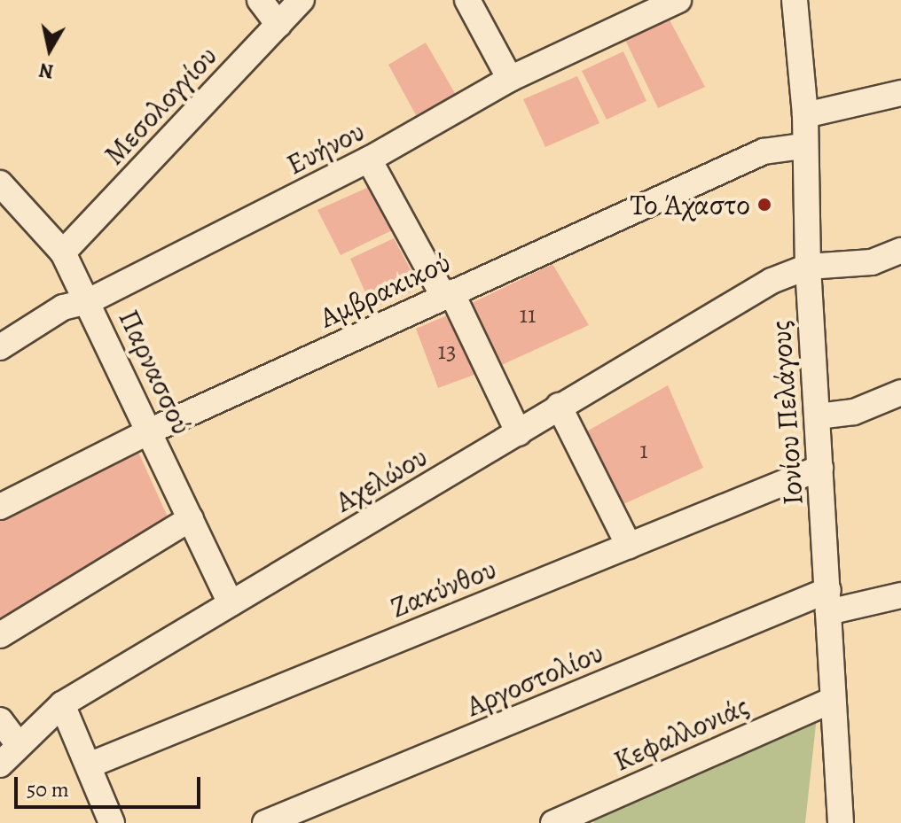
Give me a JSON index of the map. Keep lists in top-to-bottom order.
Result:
{
  "streets": {
    "street": [
      "Μεσολογγίου",
      "Ευήνου",
      "Αμβρακικού",
      "Παρνασσού",
      "Ιονίου Πελάγους",
      "Αχελώου",
      "Ζακύνθου",
      "Αργοστολίου",
      "Κεφαλλονιάς"
    ]
  },
  "crossings": [
    ["Μεσολογγίου", "Παρνασσού"],
    ["Ευήνου", "Παρνασσού"],
    ["Αμβρακικού", "Παρνασσού"],
    ["Αμβρακικού", "Ιονίου Πελάγους"],
    ["Παρνασσού", "Αχελώου"],
    ["Ιονίου Πελάγους", "Αχελώου"],
    ["Ιονίου Πελάγους", "Ζακύνθου"],
    ["Ιονίου Πελάγους", "Αργοστολίου"],
    ["Ιονίου Πελάγους", "Κεφαλλονιάς"]
  ],
  "places": ["Το Άχαστο"],
  "house_numbers": ["11", "13", "1"],
  "scale_bar": "50 m",
  "north": "bottom"
}
